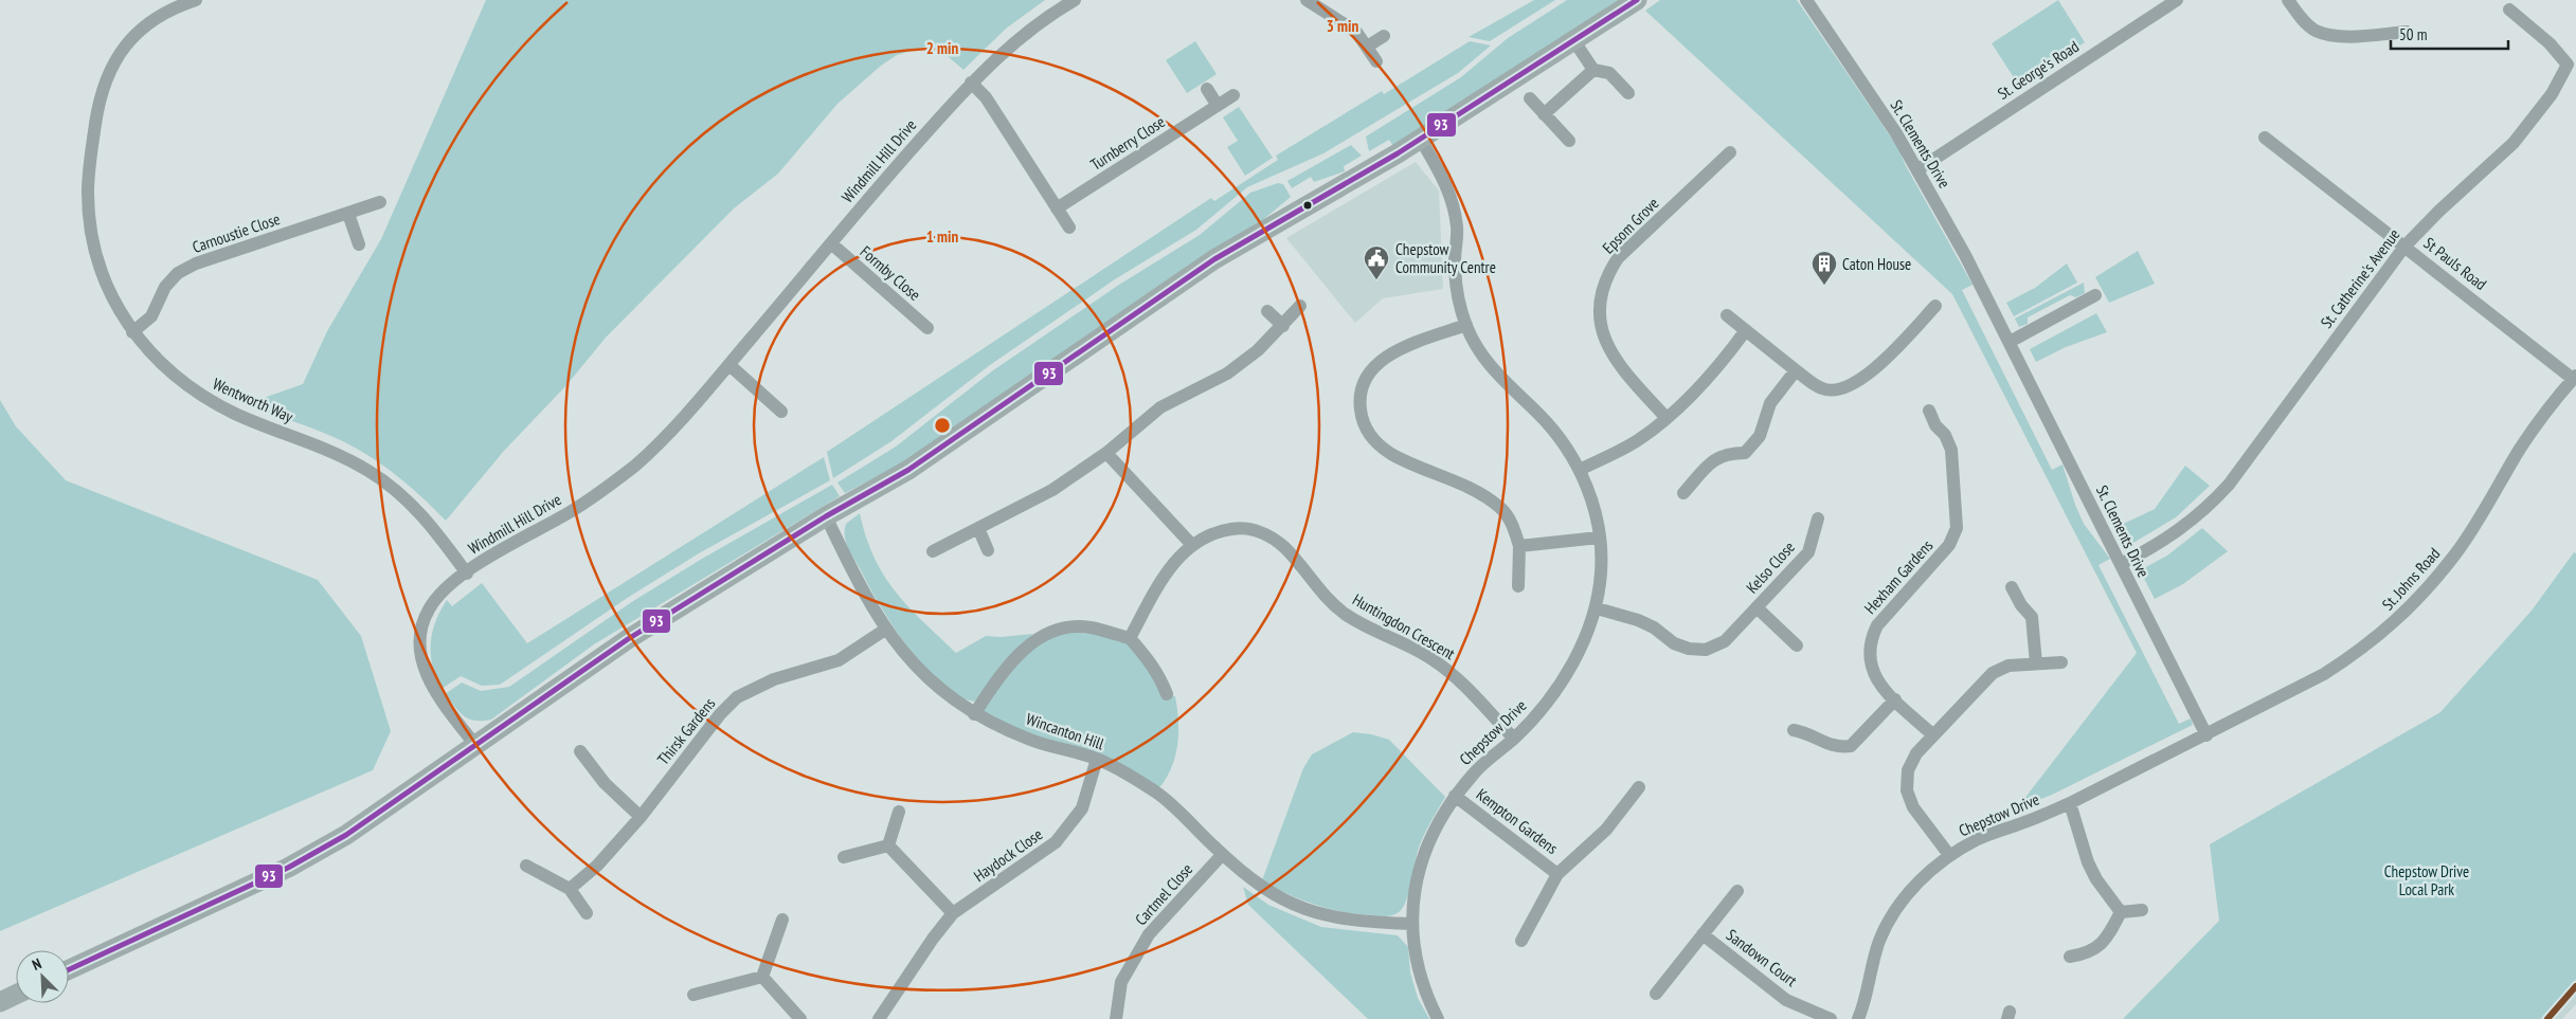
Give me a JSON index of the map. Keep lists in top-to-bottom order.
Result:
{
  "streets": {
    "street": [
      "St. George's Road",
      "Turnberry Close",
      "St. Clements Drive",
      "Windmill Hill Drive",
      "Epsom Grove",
      "Carnoustie Close",
      "St Pauls Road",
      "Formby Close",
      "St. Catherine's Avenue",
      "Wentworth Way",
      "Kelso Close",
      "Hexham Gardens",
      "St. Johns Road",
      "Huntingdon Crescent",
      "Thirsk Gardens",
      "Wincanton Hill",
      "Chepstow Drive",
      "Kempton Gardens",
      "Haydock Close",
      "Cartmel Close",
      "Sandown Court"
    ]
  },
  "crossings": [
    ["St. George's Road", "St. Clements Drive"],
    ["St. Clements Drive", "St. Catherine's Avenue"],
    ["St. Clements Drive", "St. Johns Road"],
    ["St. Clements Drive", "Chepstow Drive"],
    ["Windmill Hill Drive", "Formby Close"],
    ["Windmill Hill Drive", "Wentworth Way"],
    ["Carnoustie Close", "Wentworth Way"],
    ["St Pauls Road", "St. Catherine's Avenue"],
    ["St Pauls Road", "St. Johns Road"],
    ["Kelso Close", "Chepstow Drive"],
    ["St. Johns Road", "Chepstow Drive"],
    ["Huntingdon Crescent", "Chepstow Drive"],
    ["Thirsk Gardens", "Wincanton Hill"],
    ["Wincanton Hill", "Chepstow Drive"],
    ["Wincanton Hill", "Haydock Close"],
    ["Wincanton Hill", "Cartmel Close"],
    ["Chepstow Drive", "Kempton Gardens"]
  ],
  "parks": ["Chepstow Drive Local Park"],
  "places": {
    "public building": ["Chepstow Community Centre"],
    "building": ["Caton House"]
  },
  "lines": ["transit line 93"],
  "scale_bar": "50 m",
  "north": "top left",
  "rings": ["3 min", "2 min", "1 min"]
}
